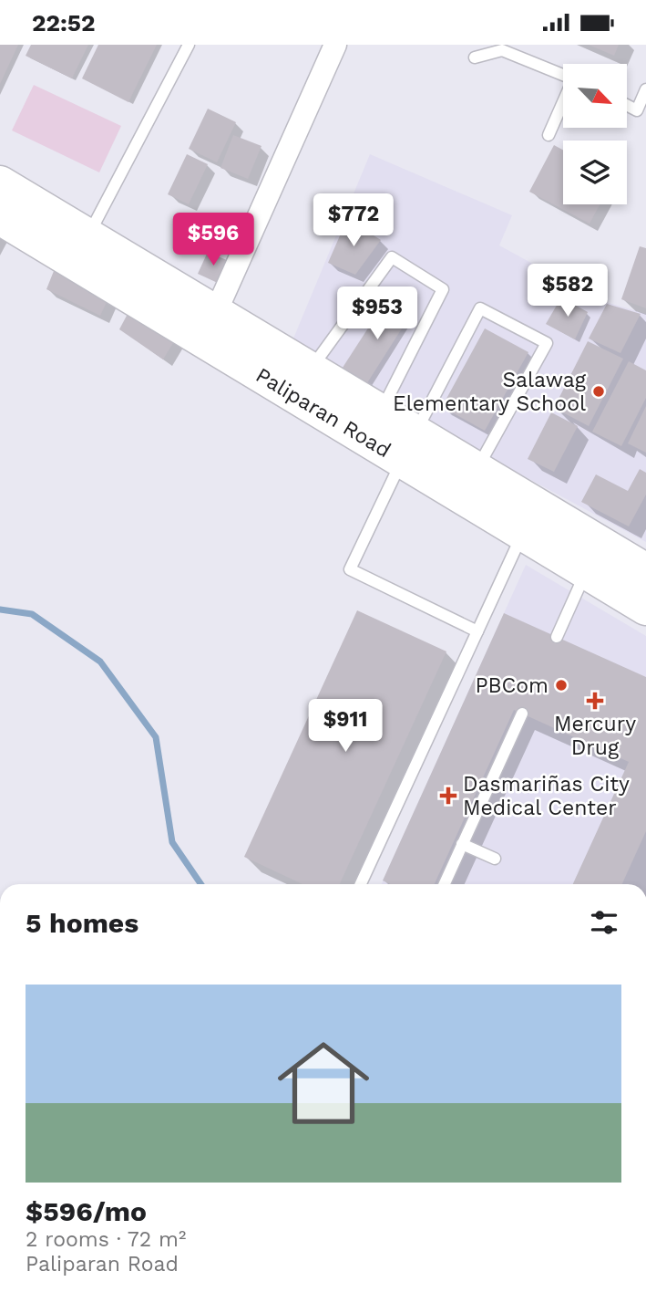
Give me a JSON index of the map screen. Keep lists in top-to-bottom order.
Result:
{
  "streets": {
    "main road": ["Paliparan Road"]
  },
  "places": {
    "other": ["Salawag Elementary School", "PBCom"],
    "health": ["Mercury Drug", "Dasmariñas City Medical Center"]
  },
  "north": "bottom right",
  "page": {
    "status": "22:52",
    "price": [
      "$772",
      "$596",
      "$582",
      "$953",
      "$911"
    ],
    "heading": "5 homes",
    "list": [
      {
        "name": "$596/mo",
        "note": "2 rooms · 72 m² · Paliparan Road"
      }
    ]
  }
}
